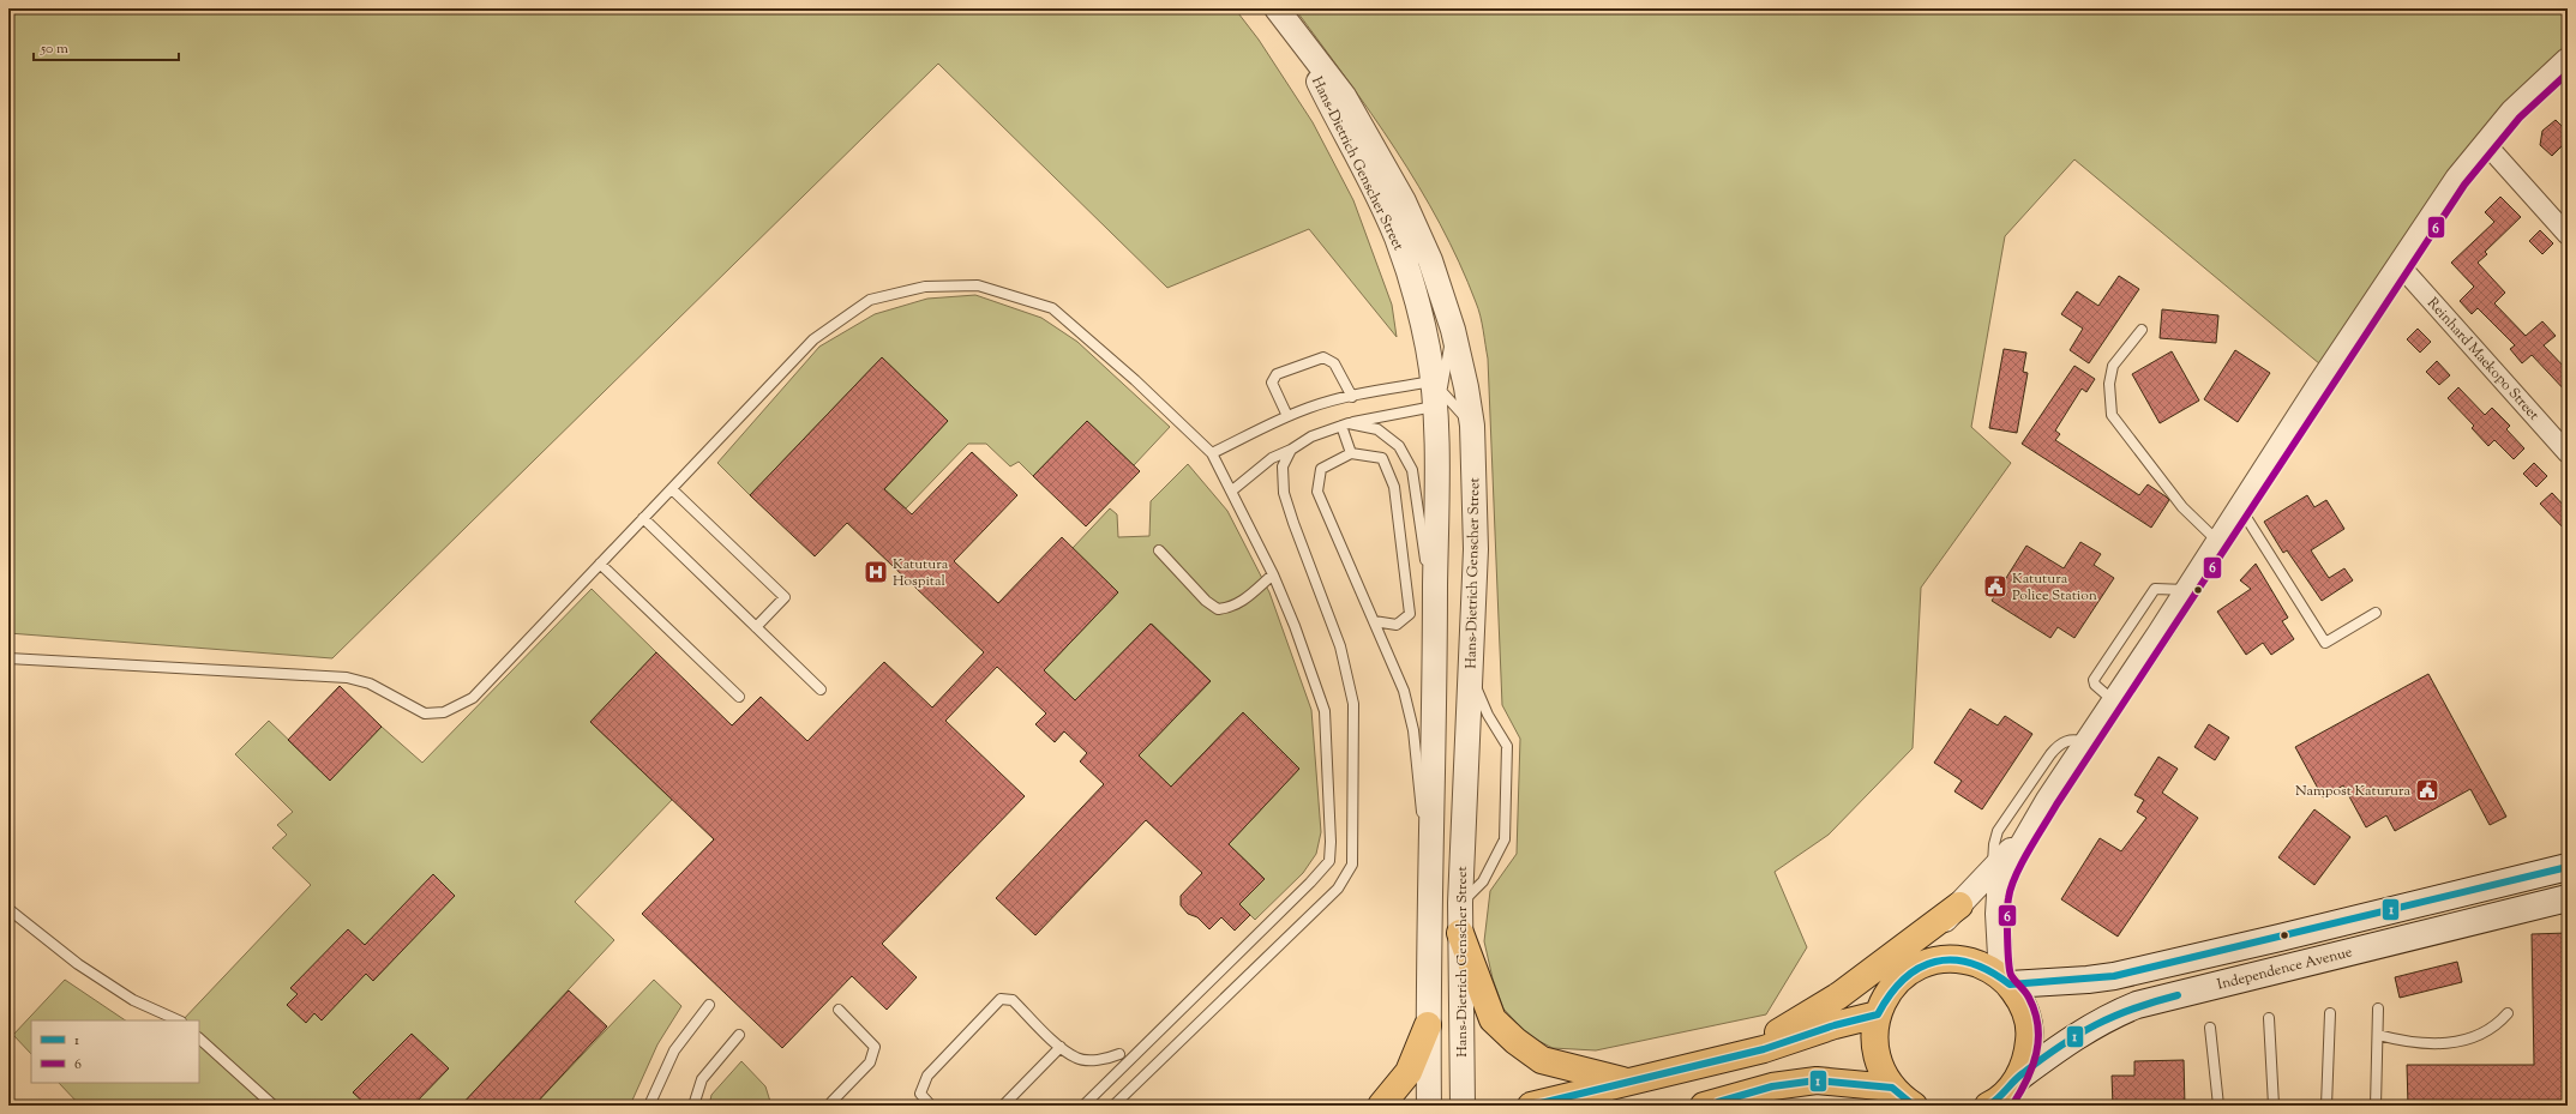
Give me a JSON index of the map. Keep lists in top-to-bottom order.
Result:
{
  "streets": {
    "main road": ["Independence Avenue"],
    "street": ["Hans-Dietrich Genscher Street", "Reinhard Maekopo Street"]
  },
  "places": {
    "hospital": ["Katutura Hospital"],
    "public building": ["Katutura Police Station", "Nampost Katurura"]
  },
  "lines": ["transit line 6", "transit line 1"],
  "legend": ["1", "6"],
  "scale_bar": "50 m"
}
